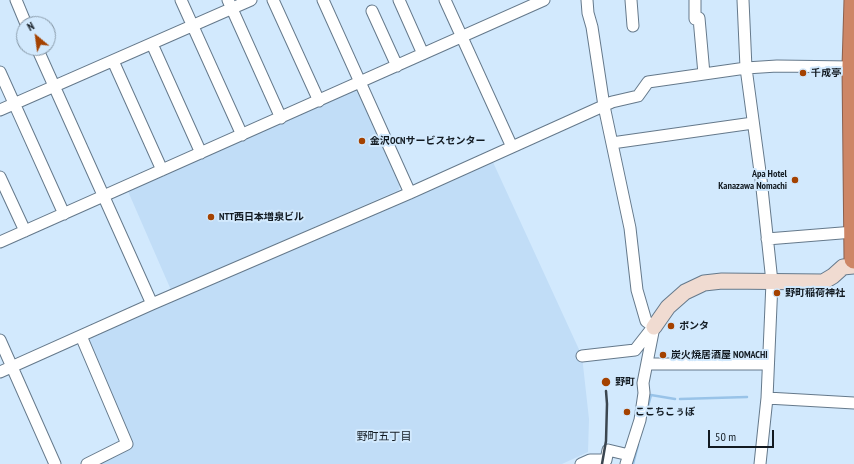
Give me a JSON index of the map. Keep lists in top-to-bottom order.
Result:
{
  "districts": ["野町五丁目"],
  "places": [
    "千成亭",
    "金沢OCNサービスセンター",
    "Apa Hotel Kanazawa Nomachi",
    "NTT西日本増泉ビル",
    "野町稲荷神社",
    "ポンタ",
    "炭火焼居酒屋 NOMACHI",
    "野町",
    "ここちこぅぼ"
  ],
  "scale_bar": "50 m",
  "north": "top left"
}
